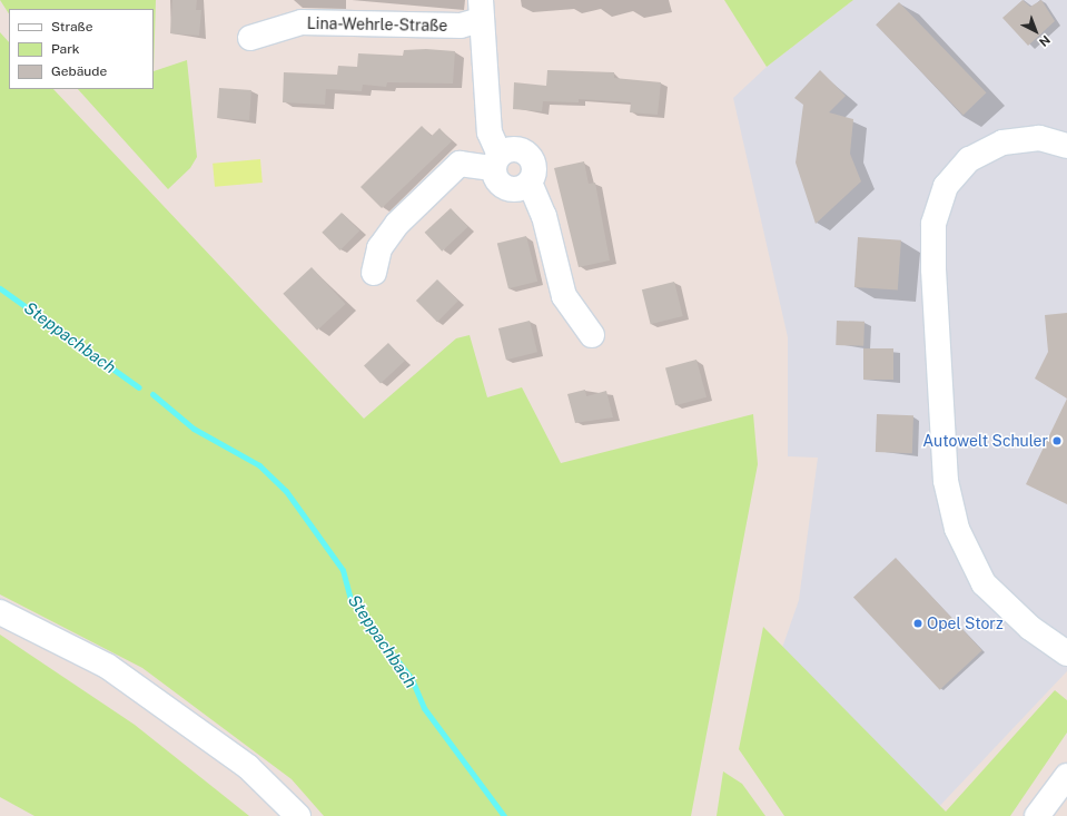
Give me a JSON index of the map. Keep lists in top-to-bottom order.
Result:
{
  "streets": {
    "street": ["Lina-Wehrle-Straße"]
  },
  "water": ["Steppachbach"],
  "places": ["Autowelt Schuler", "Opel Storz"],
  "legend": ["Straße", "Park", "Gebäude"],
  "north": "bottom right"
}
